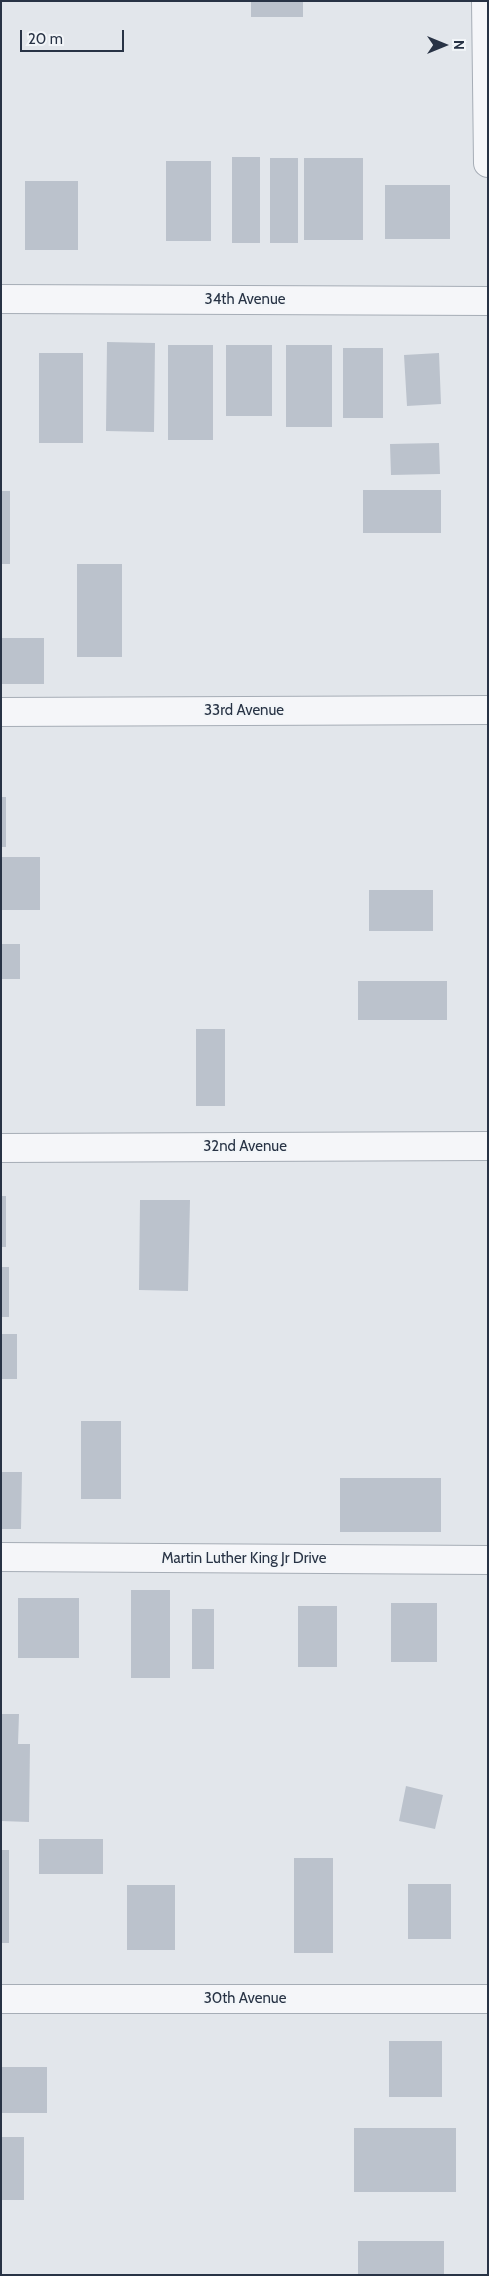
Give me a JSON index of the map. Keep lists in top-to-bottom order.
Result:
{
  "streets": {
    "street": [
      "34th Avenue",
      "33rd Avenue",
      "32nd Avenue",
      "Martin Luther King Jr Drive",
      "30th Avenue"
    ]
  },
  "scale_bar": "20 m",
  "north": "right"
}
